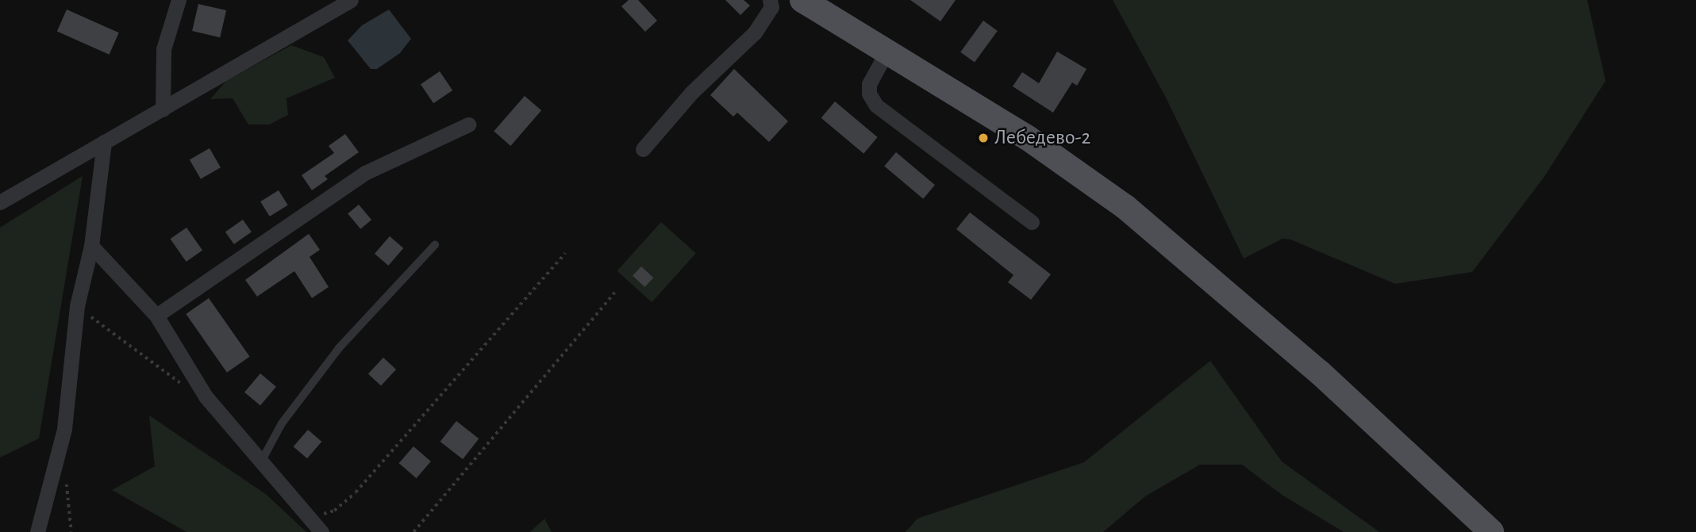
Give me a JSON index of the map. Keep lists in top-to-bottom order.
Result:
{
  "places": ["Лебедево-2"]
}
